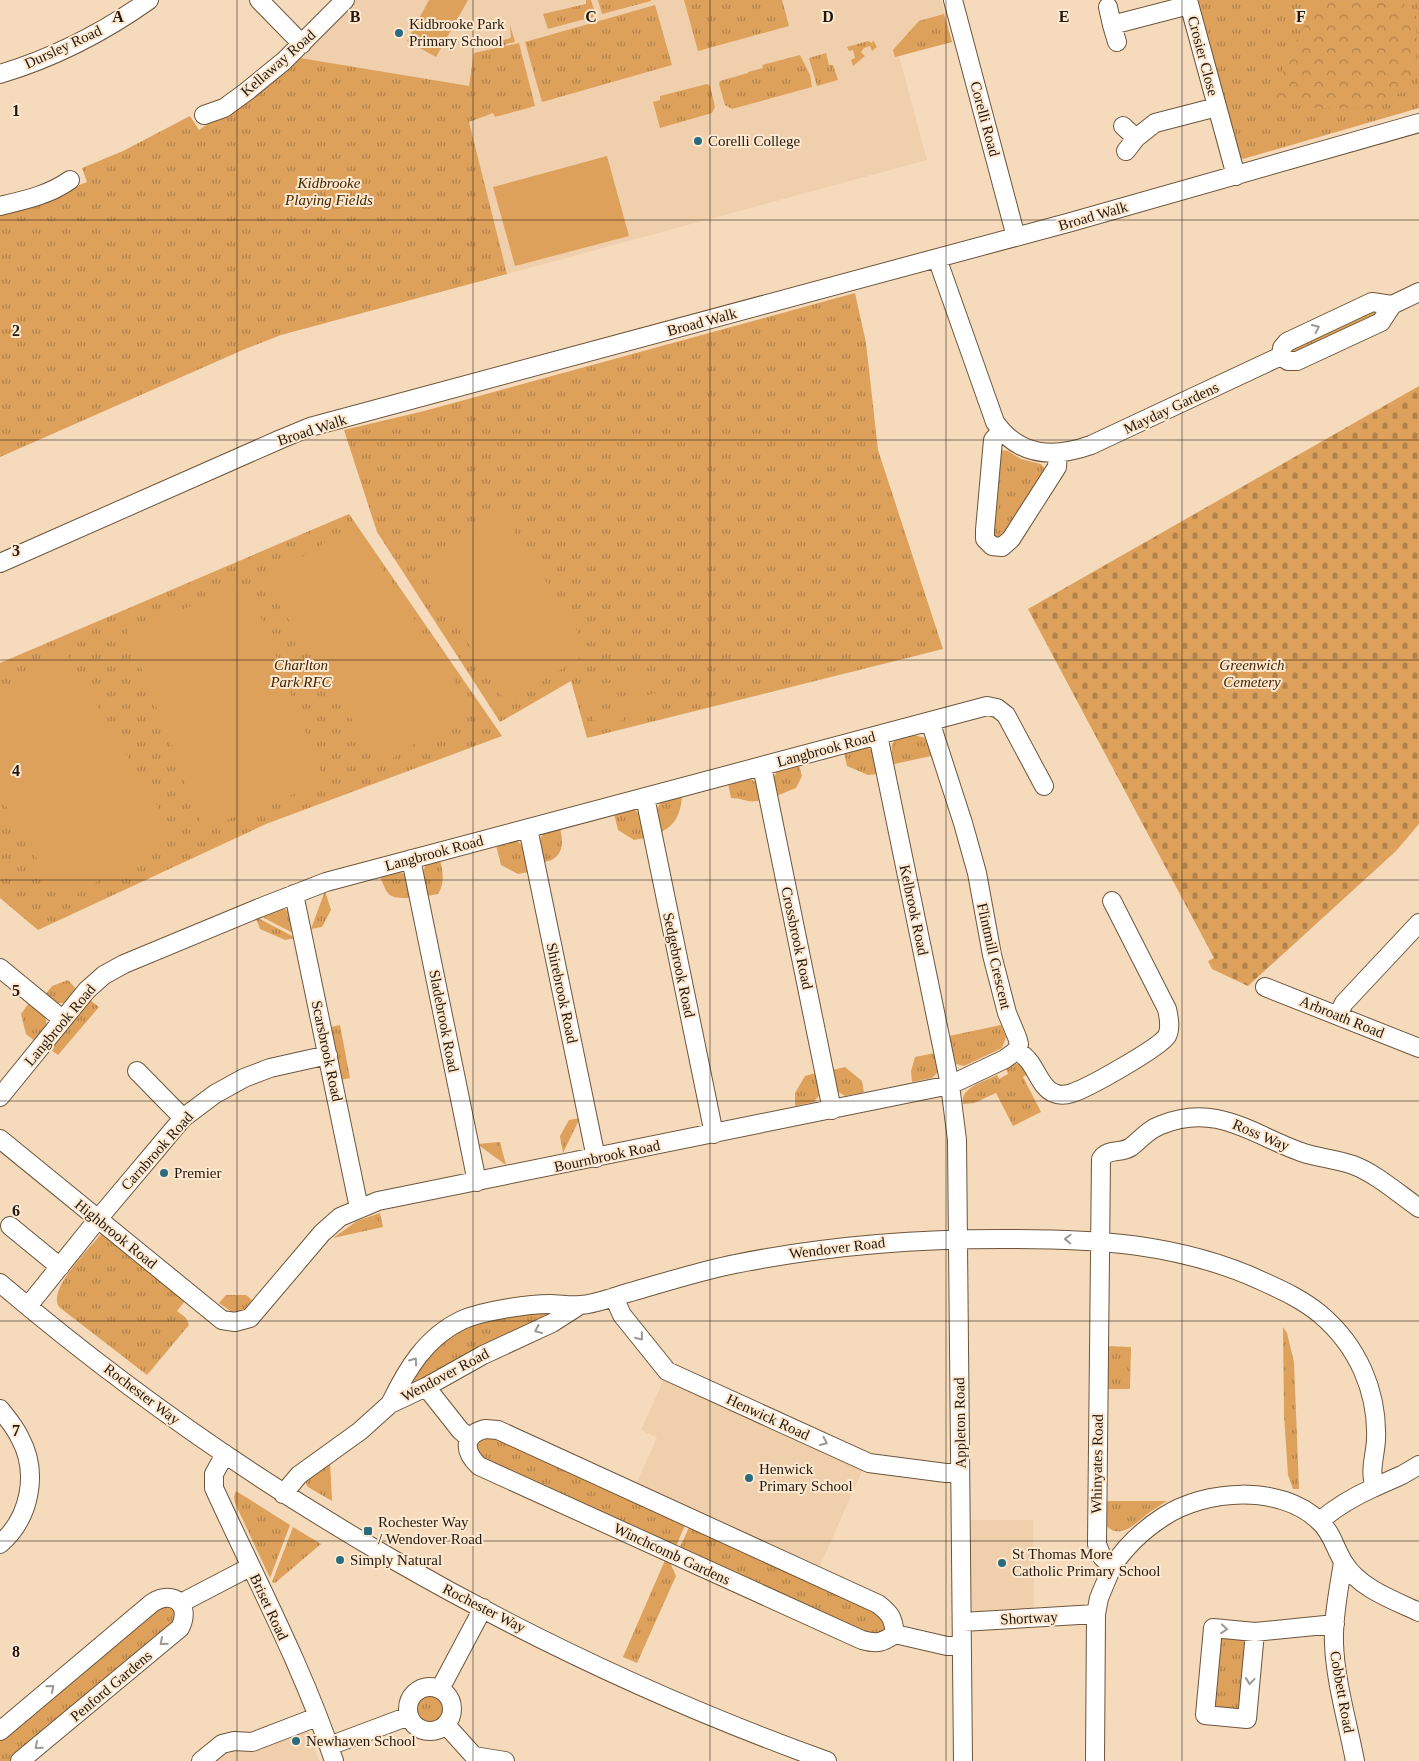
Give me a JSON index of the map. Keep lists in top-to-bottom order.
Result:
{
  "streets": {
    "street": [
      "Dursley Road",
      "Crosier Close",
      "Kellaway Road",
      "Corelli Road",
      "Broad Walk",
      "Mayday Gardens",
      "Langbrook Road",
      "Kelbrook Road",
      "Crossbrook Road",
      "Flintmill Crescent",
      "Sedgebrook Road",
      "Shirebrook Road",
      "Arbroath Road",
      "Sladebrook Road",
      "Scarsbrook Road",
      "Ross Way",
      "Carnbrook Road",
      "Bournbrook Road",
      "Highbrook Road",
      "Wendover Road",
      "Rochester Way",
      "Henwick Road",
      "Appleton Road",
      "Whinyates Road",
      "Winchcomb Gardens",
      "Briset Road",
      "Shortway",
      "Penford Gardens",
      "Cobbett Road"
    ]
  },
  "crossings": [
    ["Crosier Close", "Broad Walk"],
    ["Corelli Road", "Broad Walk"],
    ["Broad Walk", "Mayday Gardens"],
    ["Langbrook Road", "Kelbrook Road"],
    ["Langbrook Road", "Crossbrook Road"],
    ["Langbrook Road", "Flintmill Crescent"],
    ["Langbrook Road", "Sedgebrook Road"],
    ["Langbrook Road", "Shirebrook Road"],
    ["Langbrook Road", "Sladebrook Road"],
    ["Langbrook Road", "Scarsbrook Road"],
    ["Kelbrook Road", "Bournbrook Road"],
    ["Kelbrook Road", "Appleton Road"],
    ["Crossbrook Road", "Bournbrook Road"],
    ["Flintmill Crescent", "Bournbrook Road"],
    ["Sedgebrook Road", "Bournbrook Road"],
    ["Shirebrook Road", "Bournbrook Road"],
    ["Sladebrook Road", "Bournbrook Road"],
    ["Scarsbrook Road", "Carnbrook Road"],
    ["Scarsbrook Road", "Bournbrook Road"],
    ["Ross Way", "Whinyates Road"],
    ["Carnbrook Road", "Highbrook Road"],
    ["Carnbrook Road", "Rochester Way"],
    ["Bournbrook Road", "Highbrook Road"],
    ["Bournbrook Road", "Appleton Road"],
    ["Wendover Road", "Rochester Way"],
    ["Wendover Road", "Henwick Road"],
    ["Wendover Road", "Appleton Road"],
    ["Wendover Road", "Whinyates Road"],
    ["Rochester Way", "Briset Road"],
    ["Henwick Road", "Appleton Road"],
    ["Appleton Road", "Shortway"]
  ],
  "parks": ["Kidbrooke Playing Fields", "Charlton Park RFC", "Greenwich Cemetery"],
  "places": {
    "other": [
      "Kidbrooke Park Primary School",
      "Corelli College",
      "Premier",
      "Henwick Primary School",
      "Simply Natural",
      "St Thomas More Catholic Primary School",
      "Newhaven School"
    ],
    "transit": ["Rochester Way / Wendover Road"]
  },
  "grid": {
    "columns": [
      "A",
      "B",
      "C",
      "D",
      "E",
      "F"
    ],
    "rows": [
      "1",
      "2",
      "3",
      "4",
      "5",
      "6",
      "7",
      "8"
    ]
  }
}
